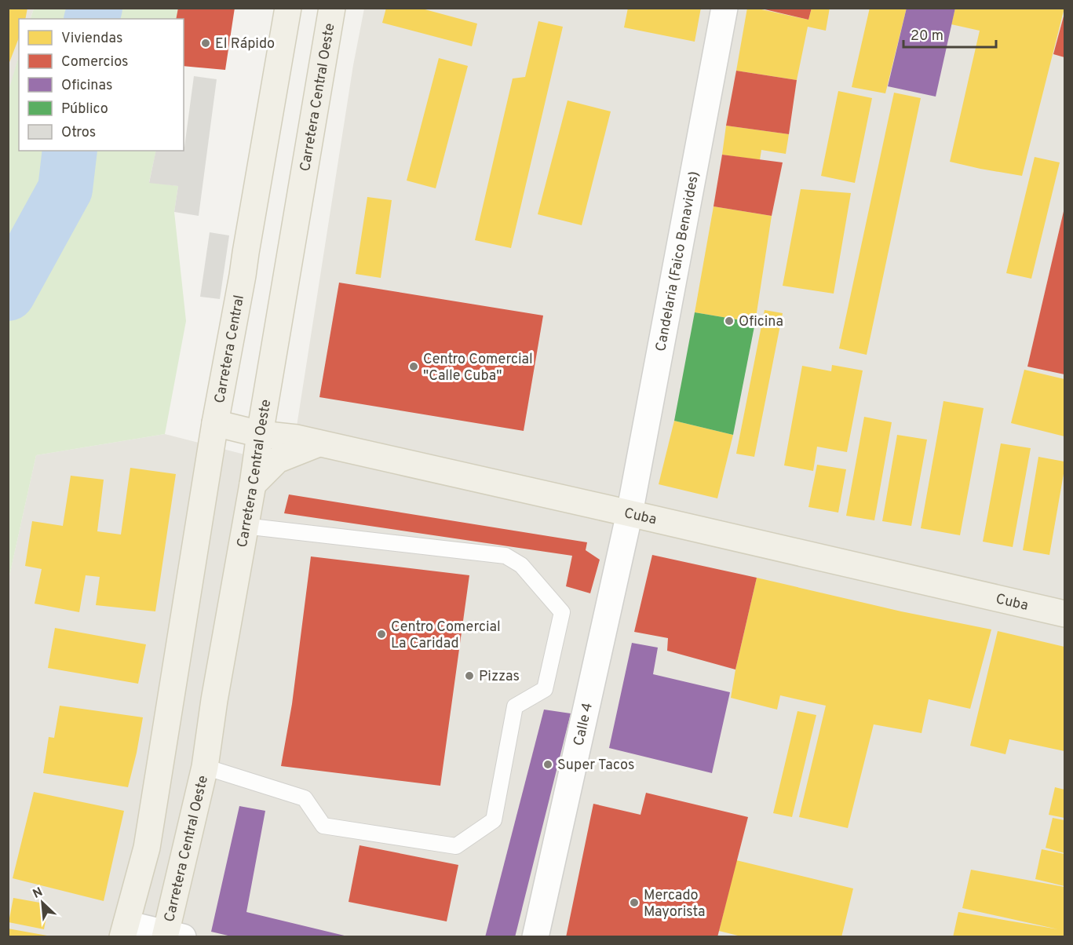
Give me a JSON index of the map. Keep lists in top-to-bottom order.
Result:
{
  "streets": {
    "main road": ["Carretera Central Oeste", "Carretera Central", "Cuba"],
    "street": ["Candelaria (Faico Benavides)", "Calle 4"]
  },
  "crossings": [
    ["Carretera Central Oeste", "Cuba"],
    ["Candelaria (Faico Benavides)", "Cuba"],
    ["Candelaria (Faico Benavides)", "Calle 4"],
    ["Carretera Central", "Cuba"],
    ["Cuba", "Calle 4"]
  ],
  "places": [
    "El Rápido",
    "Oficina",
    "Centro Comercial \"Calle Cuba\"",
    "Centro Comercial La Caridad",
    "Pizzas",
    "Super Tacos",
    "Mercado Mayorista"
  ],
  "legend": [
    "Viviendas",
    "Comercios",
    "Oficinas",
    "Público",
    "Otros"
  ],
  "scale_bar": "20 m",
  "north": "top left"
}
